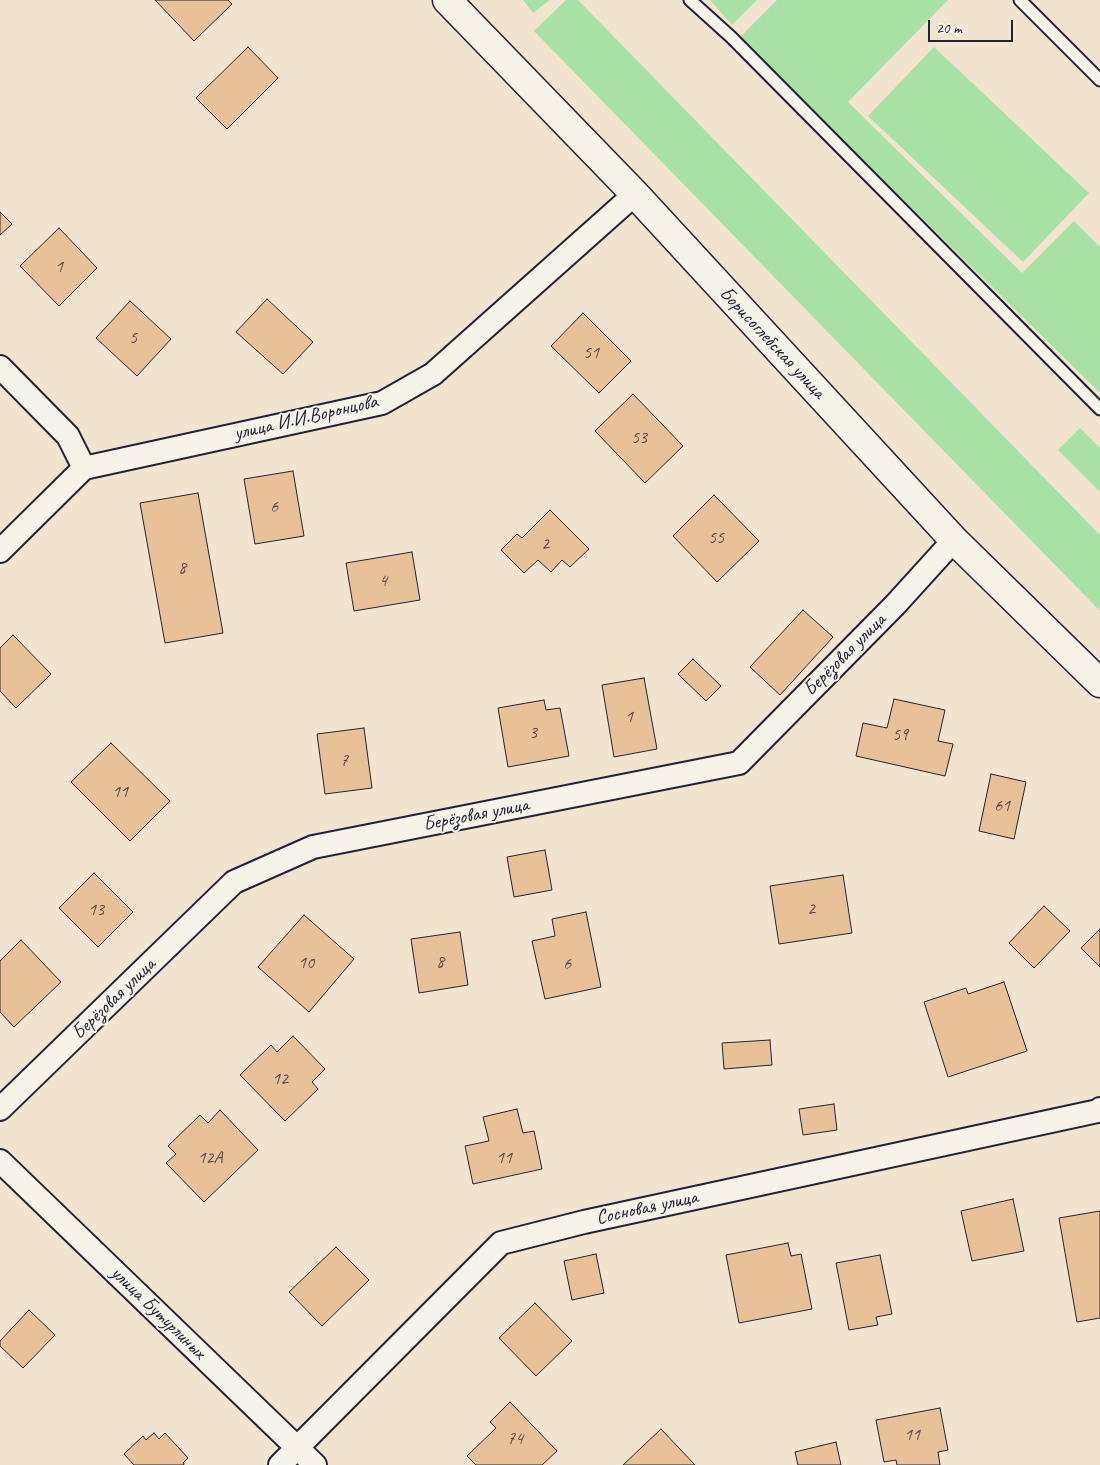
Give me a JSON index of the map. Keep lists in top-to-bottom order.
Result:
{
  "streets": {
    "street": [
      "Борисоглебская улица",
      "улица И.И.Воронцова",
      "Берёзовая улица",
      "Сосновая улица",
      "улица Бутурлиных"
    ]
  },
  "crossings": [
    ["Борисоглебская улица", "улица И.И.Воронцова"],
    ["Борисоглебская улица", "Берёзовая улица"],
    ["Сосновая улица", "улица Бутурлиных"]
  ],
  "house_numbers": [
    "1",
    "5",
    "51",
    "53",
    "6",
    "55",
    "2",
    "8",
    "4",
    "1",
    "3",
    "59",
    "7",
    "11",
    "61",
    "2",
    "13",
    "8",
    "10",
    "6",
    "12",
    "12А",
    "11",
    "11",
    "74"
  ],
  "scale_bar": "20 m"
}
